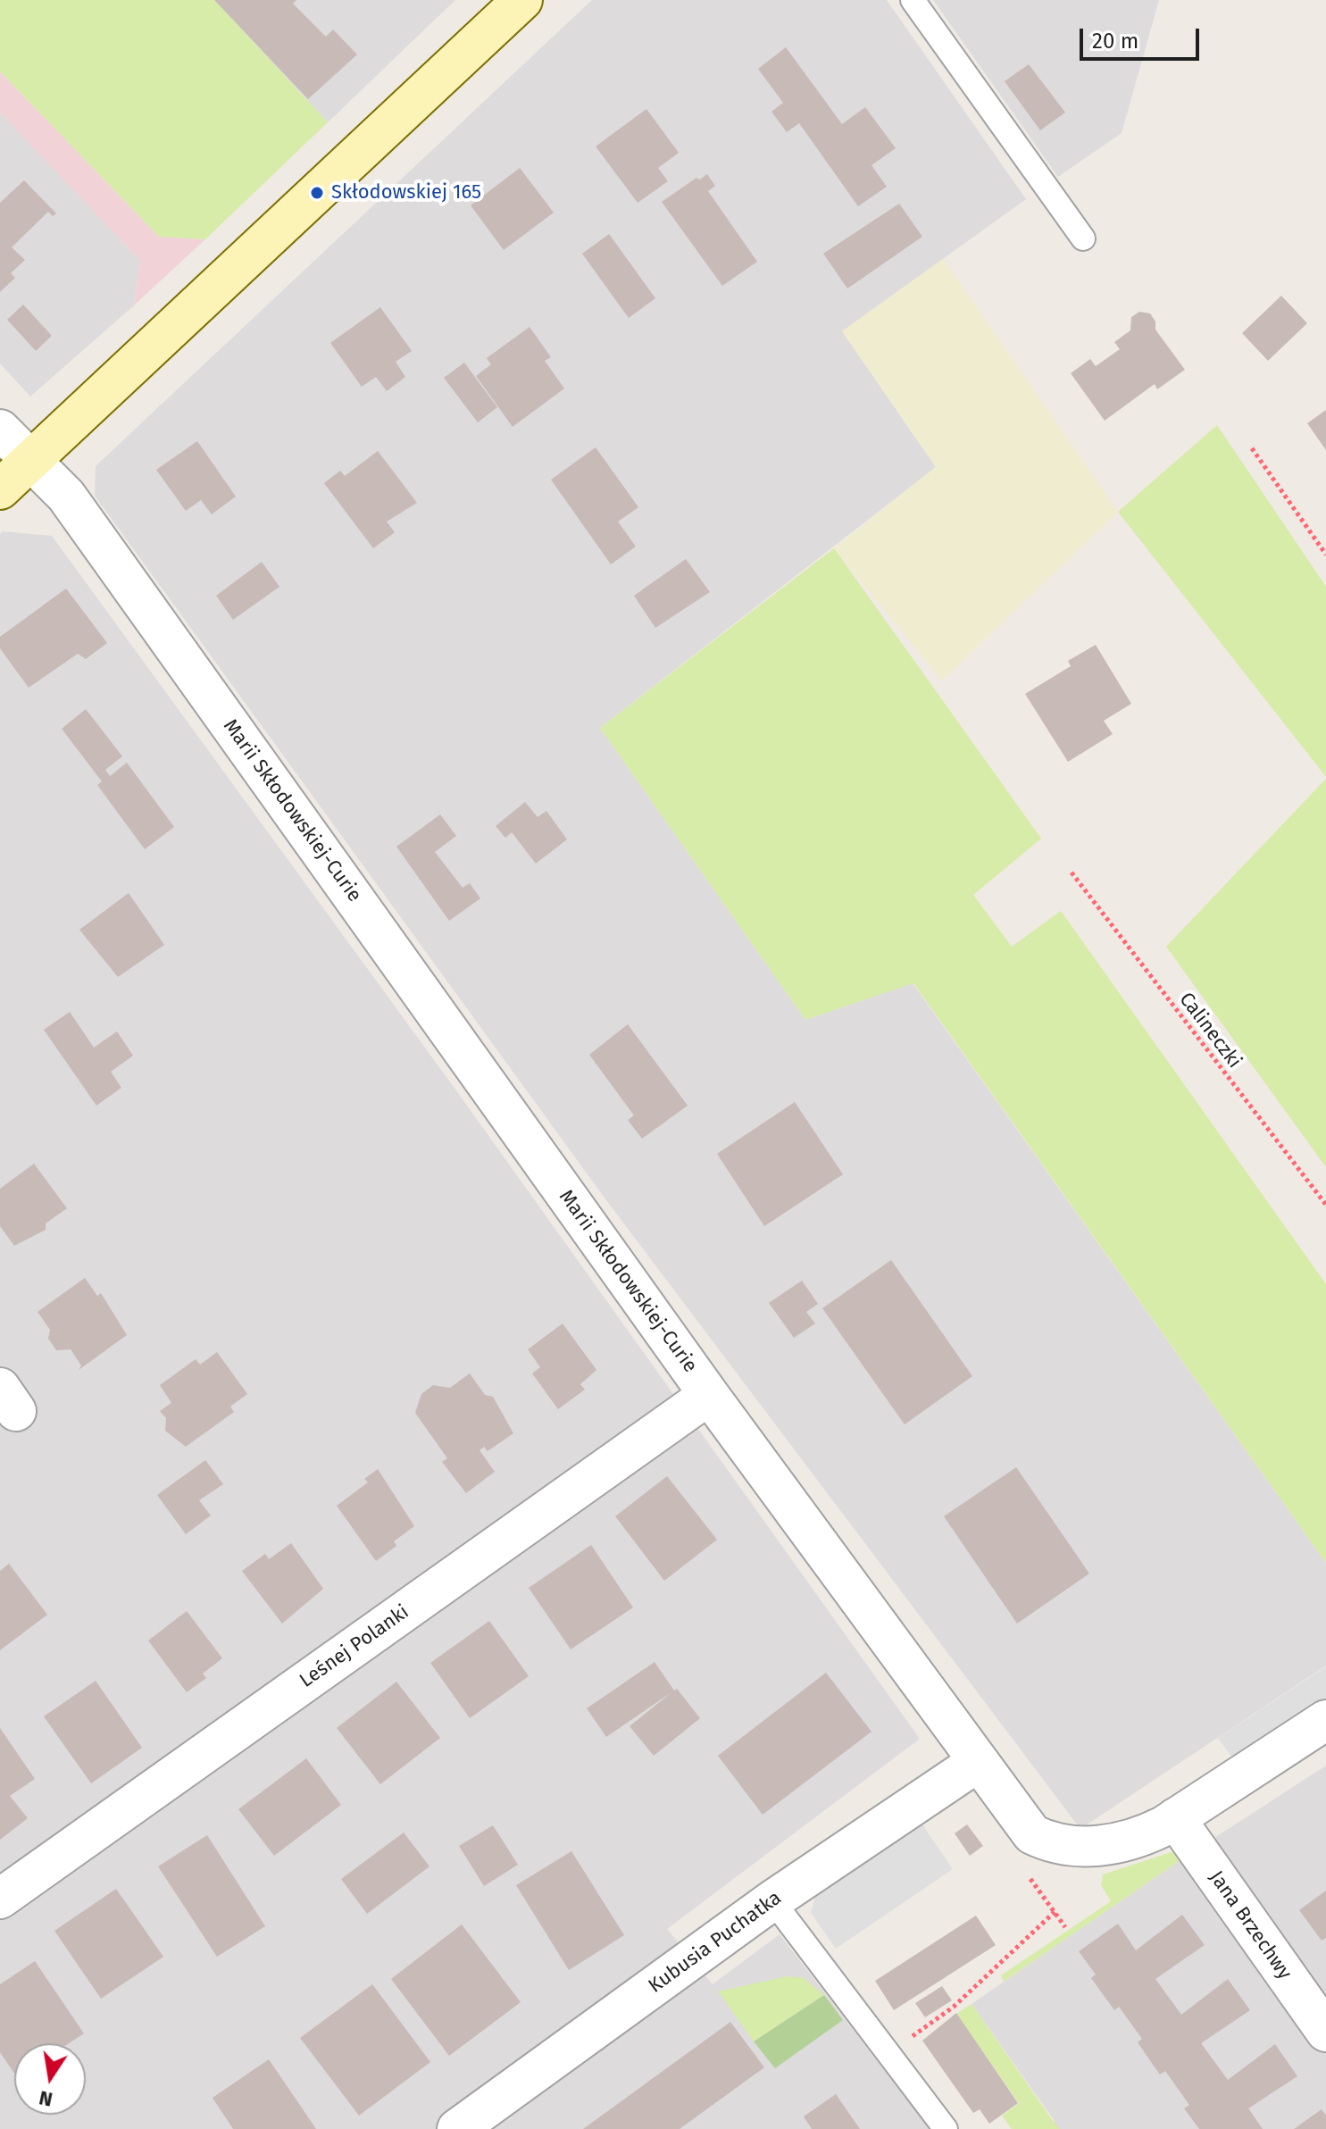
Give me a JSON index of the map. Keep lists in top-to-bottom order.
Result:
{
  "streets": {
    "street": [
      "Marii Skłodowskiej-Curie",
      "Leśnej Polanki",
      "Jana Brzechwy",
      "Kubusia Puchatka"
    ],
    "path": ["Calineczki"]
  },
  "crossings": [
    ["Marii Skłodowskiej-Curie", "Leśnej Polanki"],
    ["Marii Skłodowskiej-Curie", "Jana Brzechwy"],
    ["Marii Skłodowskiej-Curie", "Kubusia Puchatka"]
  ],
  "places": ["Skłodowskiej 165"],
  "scale_bar": "20 m",
  "north": "bottom"
}
